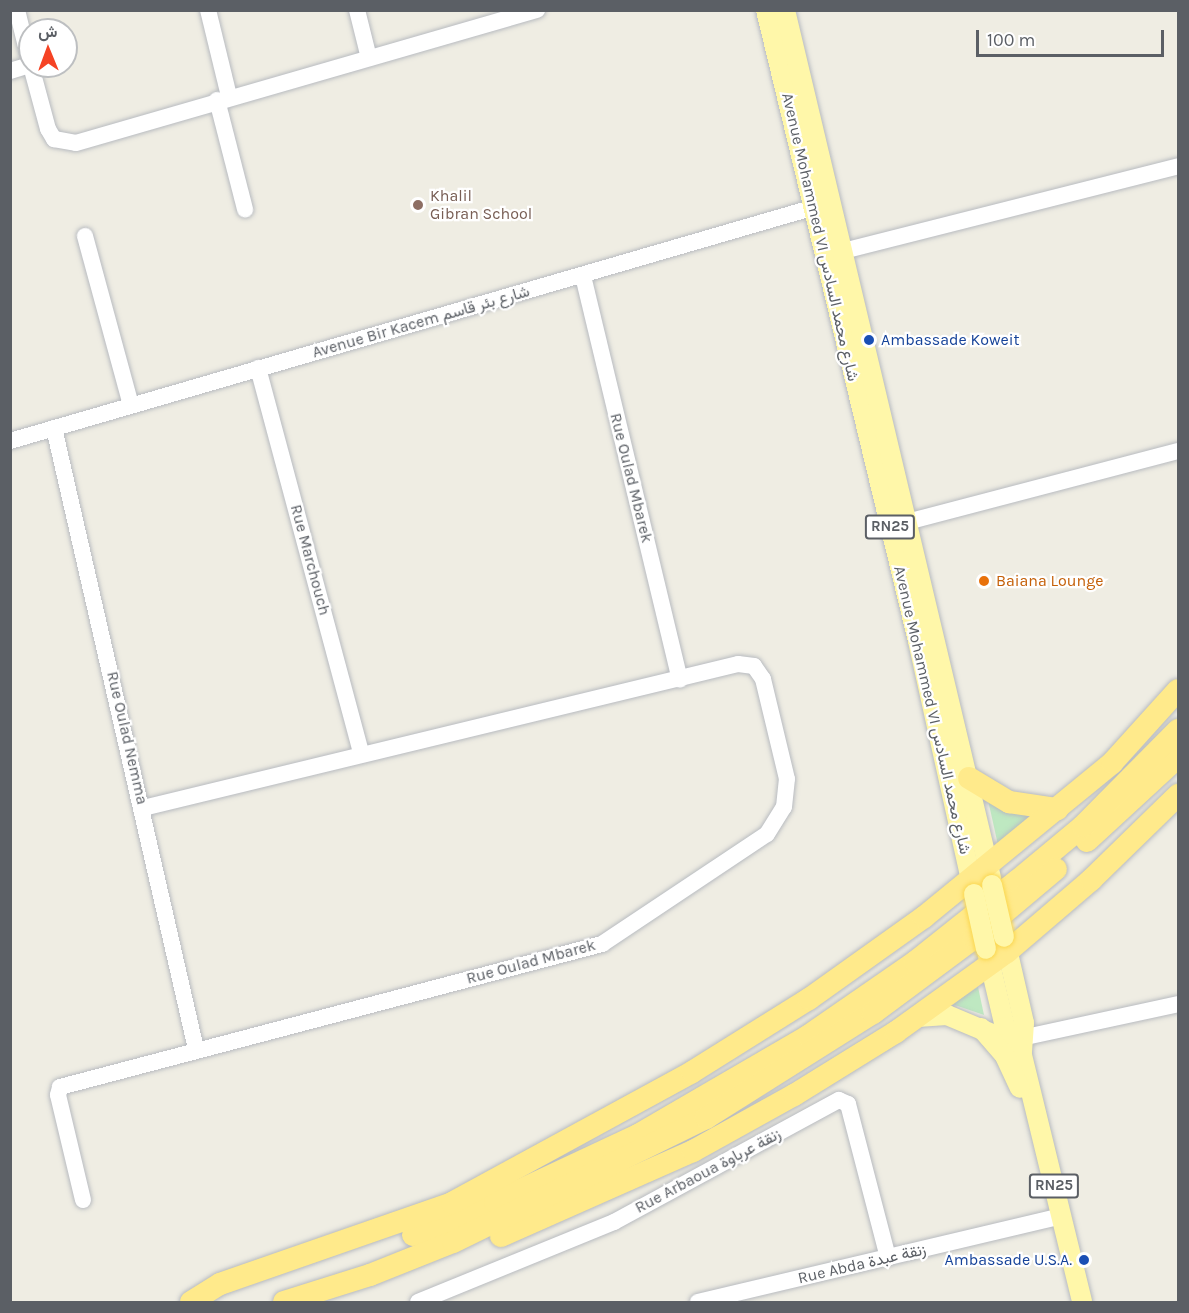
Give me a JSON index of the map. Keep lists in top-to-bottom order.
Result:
{
  "streets": {
    "main road": ["Avenue Mohammed VI شارع محمد السادس", "RN25"],
    "street": [
      "Avenue Bir Kacem شارع بئر قاسم",
      "Rue Oulad Mbarek",
      "Rue Marchouch",
      "Rue Oulad Nemma",
      "Rue Arbaoua زنقة عرباوة",
      "Rue Abda زنقة عبدة"
    ]
  },
  "crossings": [
    ["Avenue Mohammed VI شارع محمد السادس", "Avenue Bir Kacem شارع بئر قاسم"],
    ["Avenue Mohammed VI شارع محمد السادس", "Rue Abda زنقة عبدة"],
    ["Avenue Bir Kacem شارع بئر قاسم", "Rue Oulad Mbarek"],
    ["Avenue Bir Kacem شارع بئر قاسم", "Rue Marchouch"],
    ["Avenue Bir Kacem شارع بئر قاسم", "Rue Oulad Nemma"],
    ["Rue Oulad Mbarek", "Rue Marchouch"],
    ["Rue Oulad Mbarek", "Rue Oulad Nemma"],
    ["Rue Arbaoua زنقة عرباوة", "Rue Abda زنقة عبدة"]
  ],
  "places": [
    "Khalil Gibran School",
    "Ambassade Koweit",
    "Baiana Lounge",
    "Ambassade U.S.A."
  ],
  "scale_bar": "100 m",
  "north": "top"
}
